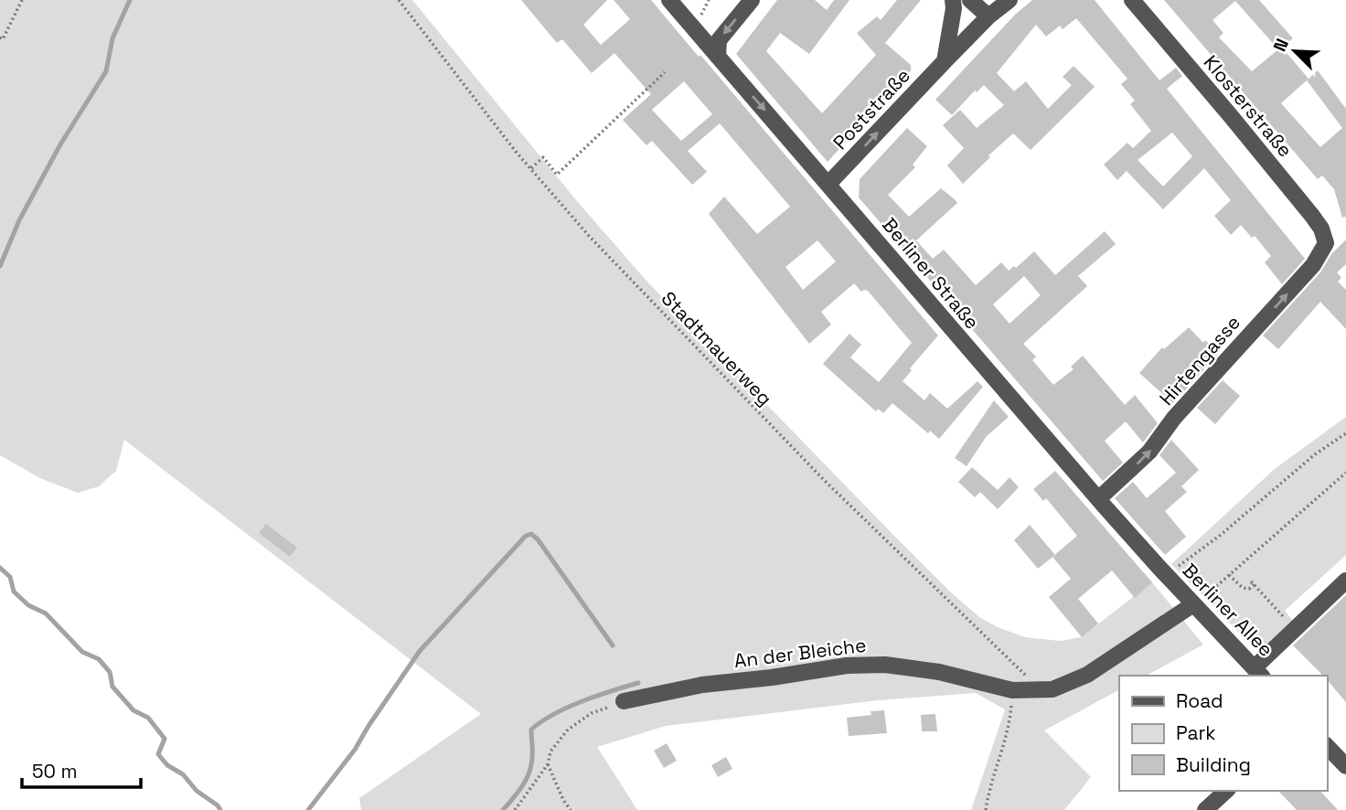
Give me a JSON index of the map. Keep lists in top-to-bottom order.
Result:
{
  "streets": {
    "street": [
      "Klosterstraße",
      "Poststraße",
      "Berliner Straße",
      "Hirtengasse",
      "Berliner Allee",
      "An der Bleiche"
    ],
    "path": ["Stadtmauerweg"]
  },
  "crossings": [
    ["Klosterstraße", "Hirtengasse"],
    ["Poststraße", "Berliner Straße"],
    ["Berliner Straße", "Hirtengasse"],
    ["Berliner Straße", "Berliner Allee"],
    ["Stadtmauerweg", "An der Bleiche"],
    ["Berliner Allee", "An der Bleiche"]
  ],
  "one_way": ["Poststraße", "Hirtengasse"],
  "legend": ["Road", "Park", "Building"],
  "scale_bar": "50 m",
  "north": "top left"
}
